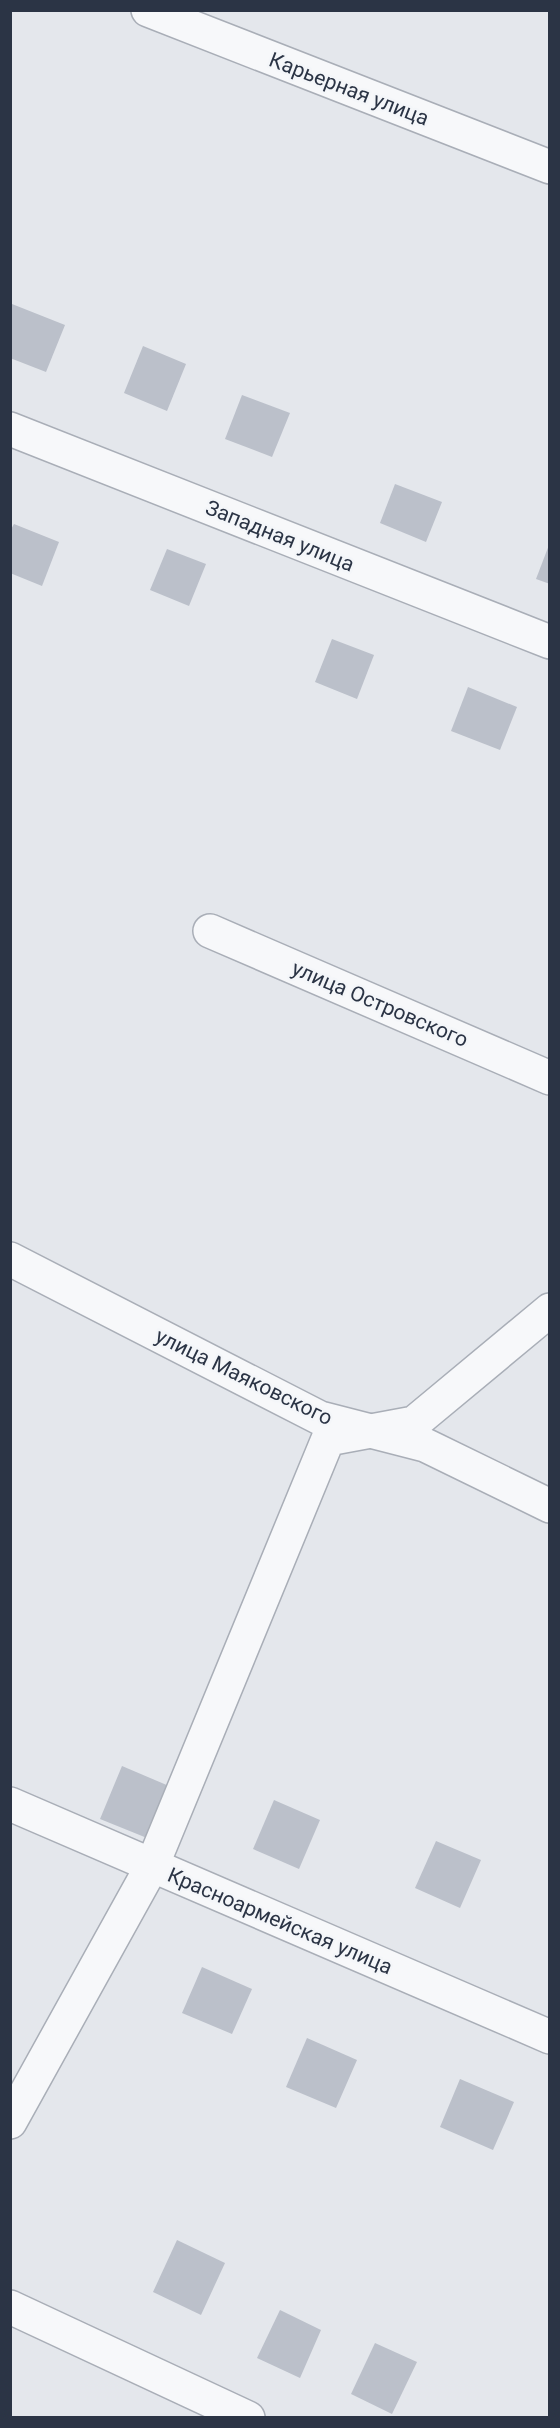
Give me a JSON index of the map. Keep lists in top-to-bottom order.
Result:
{
  "streets": {
    "street": [
      "Карьерная улица",
      "Западная улица",
      "улица Островского",
      "улица Маяковского",
      "Красноармейская улица"
    ]
  }
}
